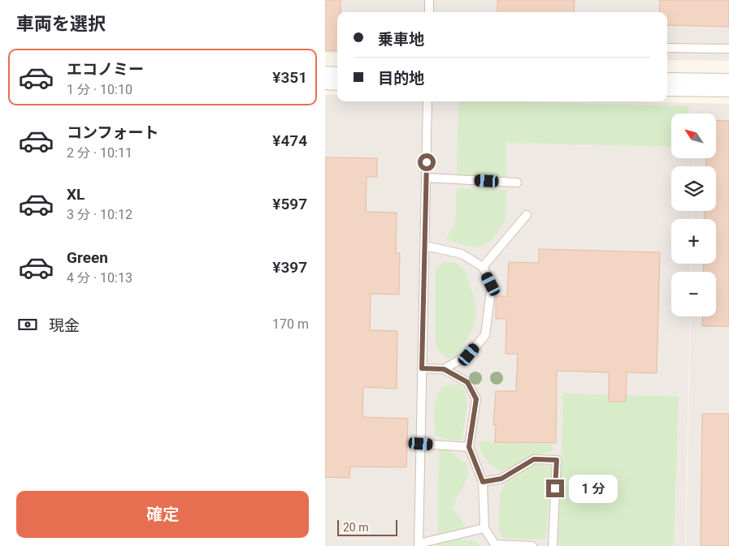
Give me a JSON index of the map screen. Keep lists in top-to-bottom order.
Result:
{
  "scale_bar": "20 m",
  "north": "top left",
  "page": {
    "heading": "車両を選択",
    "banner": ["乗車地", "目的地"],
    "list": [
      {
        "name": "エコノミー",
        "note": "1 分 · 10:10",
        "value": "¥351"
      },
      {
        "name": "コンフォート",
        "note": "2 分 · 10:11",
        "value": "¥474"
      },
      {
        "name": "XL",
        "note": "3 分 · 10:12",
        "value": "¥597"
      },
      {
        "name": "Green",
        "note": "4 分 · 10:13",
        "value": "¥397"
      }
    ],
    "map_buttons": ["+", "−"],
    "pay": ["現金", "170 m"],
    "bubble": "1 分",
    "buttons": "確定",
    "scale": "20 m"
  }
}
